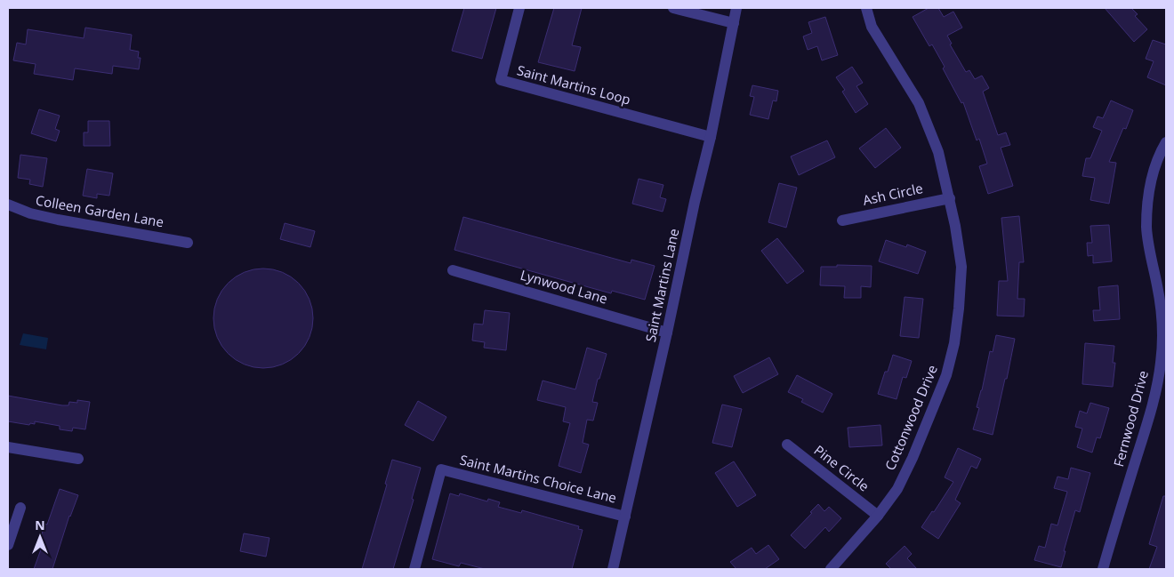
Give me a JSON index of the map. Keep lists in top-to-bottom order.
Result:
{
  "streets": {
    "street": [
      "Saint Martins Loop",
      "Ash Circle",
      "Colleen Garden Lane",
      "Saint Martins Lane",
      "Lynwood Lane",
      "Cottonwood Drive",
      "Fernwood Drive",
      "Pine Circle",
      "Saint Martins Choice Lane"
    ]
  },
  "crossings": [
    ["Saint Martins Loop", "Saint Martins Lane"],
    ["Ash Circle", "Cottonwood Drive"],
    ["Saint Martins Lane", "Lynwood Lane"],
    ["Saint Martins Lane", "Saint Martins Choice Lane"],
    ["Cottonwood Drive", "Pine Circle"]
  ],
  "north": "top"
}
